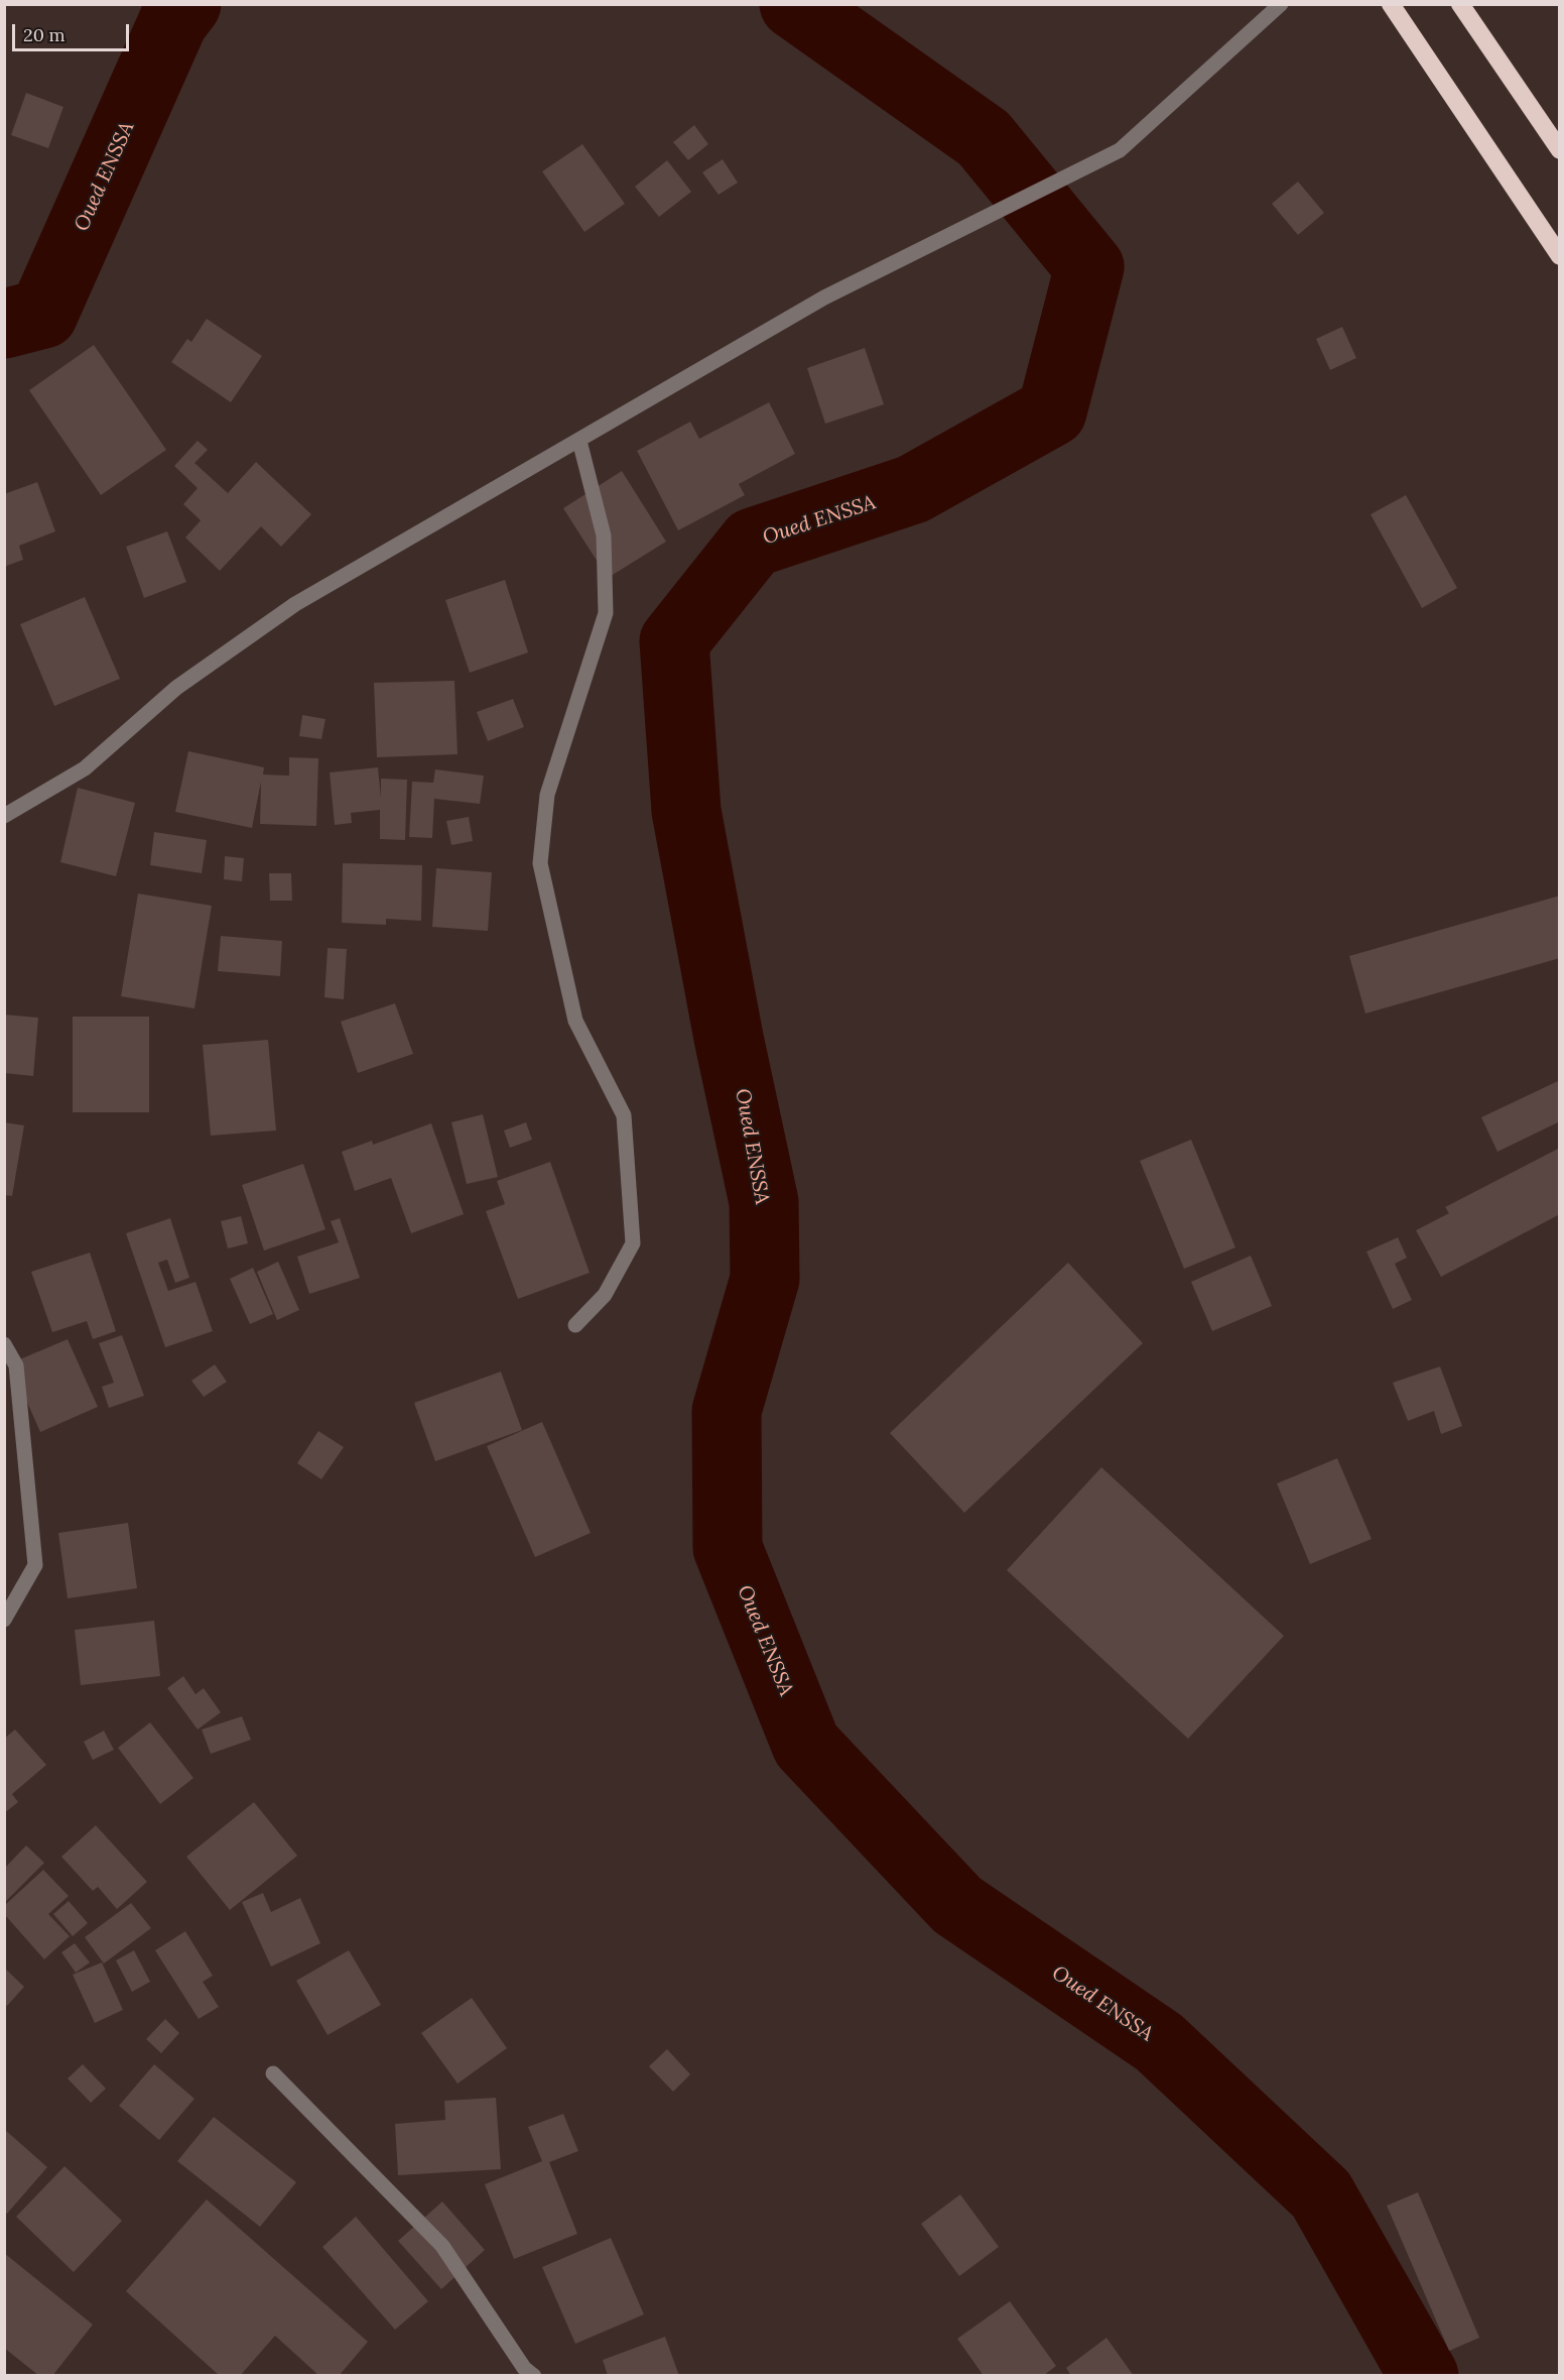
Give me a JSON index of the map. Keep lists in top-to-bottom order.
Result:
{
  "water": ["Oued ENSSA"],
  "scale_bar": "20 m"
}
